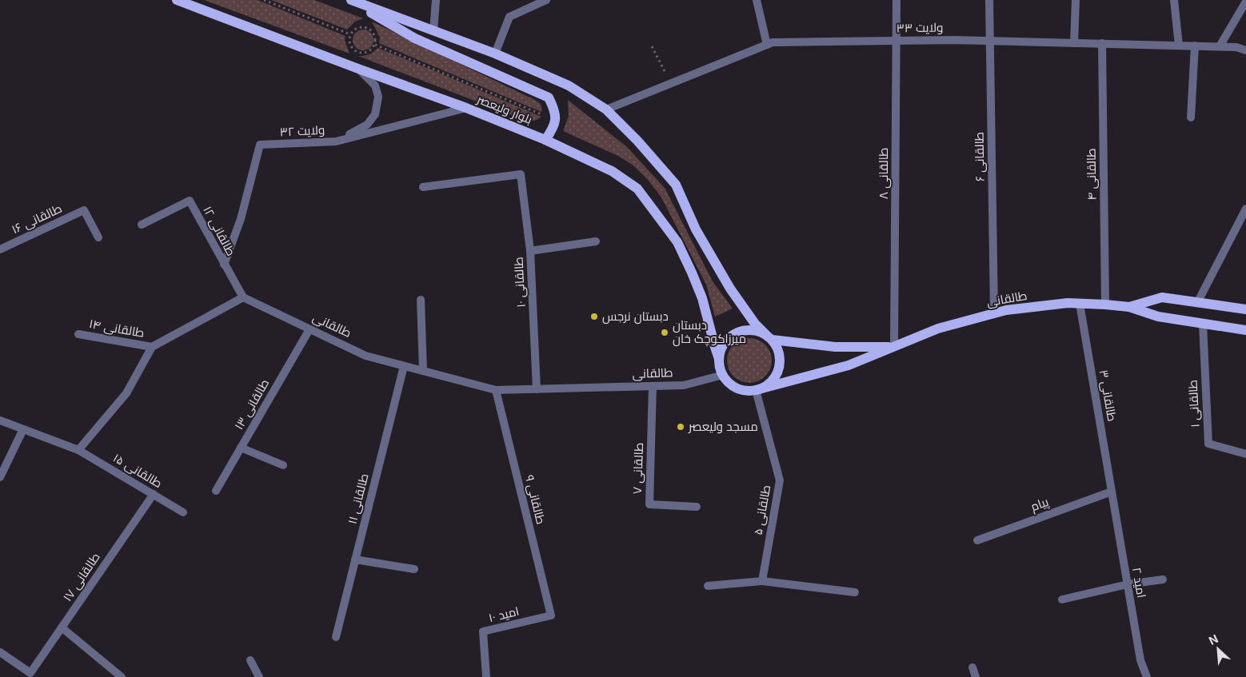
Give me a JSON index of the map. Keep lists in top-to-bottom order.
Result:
{
  "streets": {
    "main road": ["بلوار ولیعصر", "طالقانی"],
    "street": [
      "ولایت ٣۳",
      "ولایت ۳۲",
      "طالقانی ۶",
      "طالقانی ۸",
      "طالقانی ۴",
      "طالقانی ۱۶",
      "طالقانی ۱۲",
      "طالقانی ۱۰",
      "طالقانی ۱۴",
      "طالقانی ۳",
      "طالقانی ۱",
      "طالقانی ۱۳",
      "طالقانی ۷",
      "طالقانی ۱۵",
      "طالقانی ۱۱",
      "طالقانی ۹",
      "پیام",
      "طالقانی ۵",
      "طالقانی ۱۷",
      "امید ۲",
      "امید ۱۰"
    ]
  },
  "crossings": [
    ["ولایت ٣۳", "طالقانی ۶"],
    ["ولایت ٣۳", "طالقانی ۸"],
    ["ولایت ٣۳", "طالقانی ۴"],
    ["بلوار ولیعصر", "ولایت ۳۲"],
    ["بلوار ولیعصر", "طالقانی"],
    ["بلوار ولیعصر", "طالقانی ۵"],
    ["ولایت ۳۲", "طالقانی ۱۲"],
    ["طالقانی ۶", "طالقانی"],
    ["طالقانی ۸", "طالقانی"],
    ["طالقانی ۴", "طالقانی"],
    ["طالقانی ۱۲", "طالقانی"],
    ["طالقانی ۱۰", "طالقانی"],
    ["طالقانی", "طالقانی ۳"],
    ["طالقانی", "طالقانی ۱۳"],
    ["طالقانی", "طالقانی ۷"],
    ["طالقانی", "طالقانی ۱۱"],
    ["طالقانی", "طالقانی ۹"],
    ["طالقانی", "طالقانی ۵"],
    ["طالقانی ۳", "پیام"],
    ["طالقانی ۳", "امید ۲"],
    ["طالقانی ۱۵", "طالقانی ۱۷"],
    ["طالقانی ۹", "امید ۱۰"],
    ["پیام", "امید ۲"]
  ],
  "places": ["دبستان نرجس", "دبستان میرزاکوچک خان", "مسجد ولیعصر"],
  "north": "top left"
}
